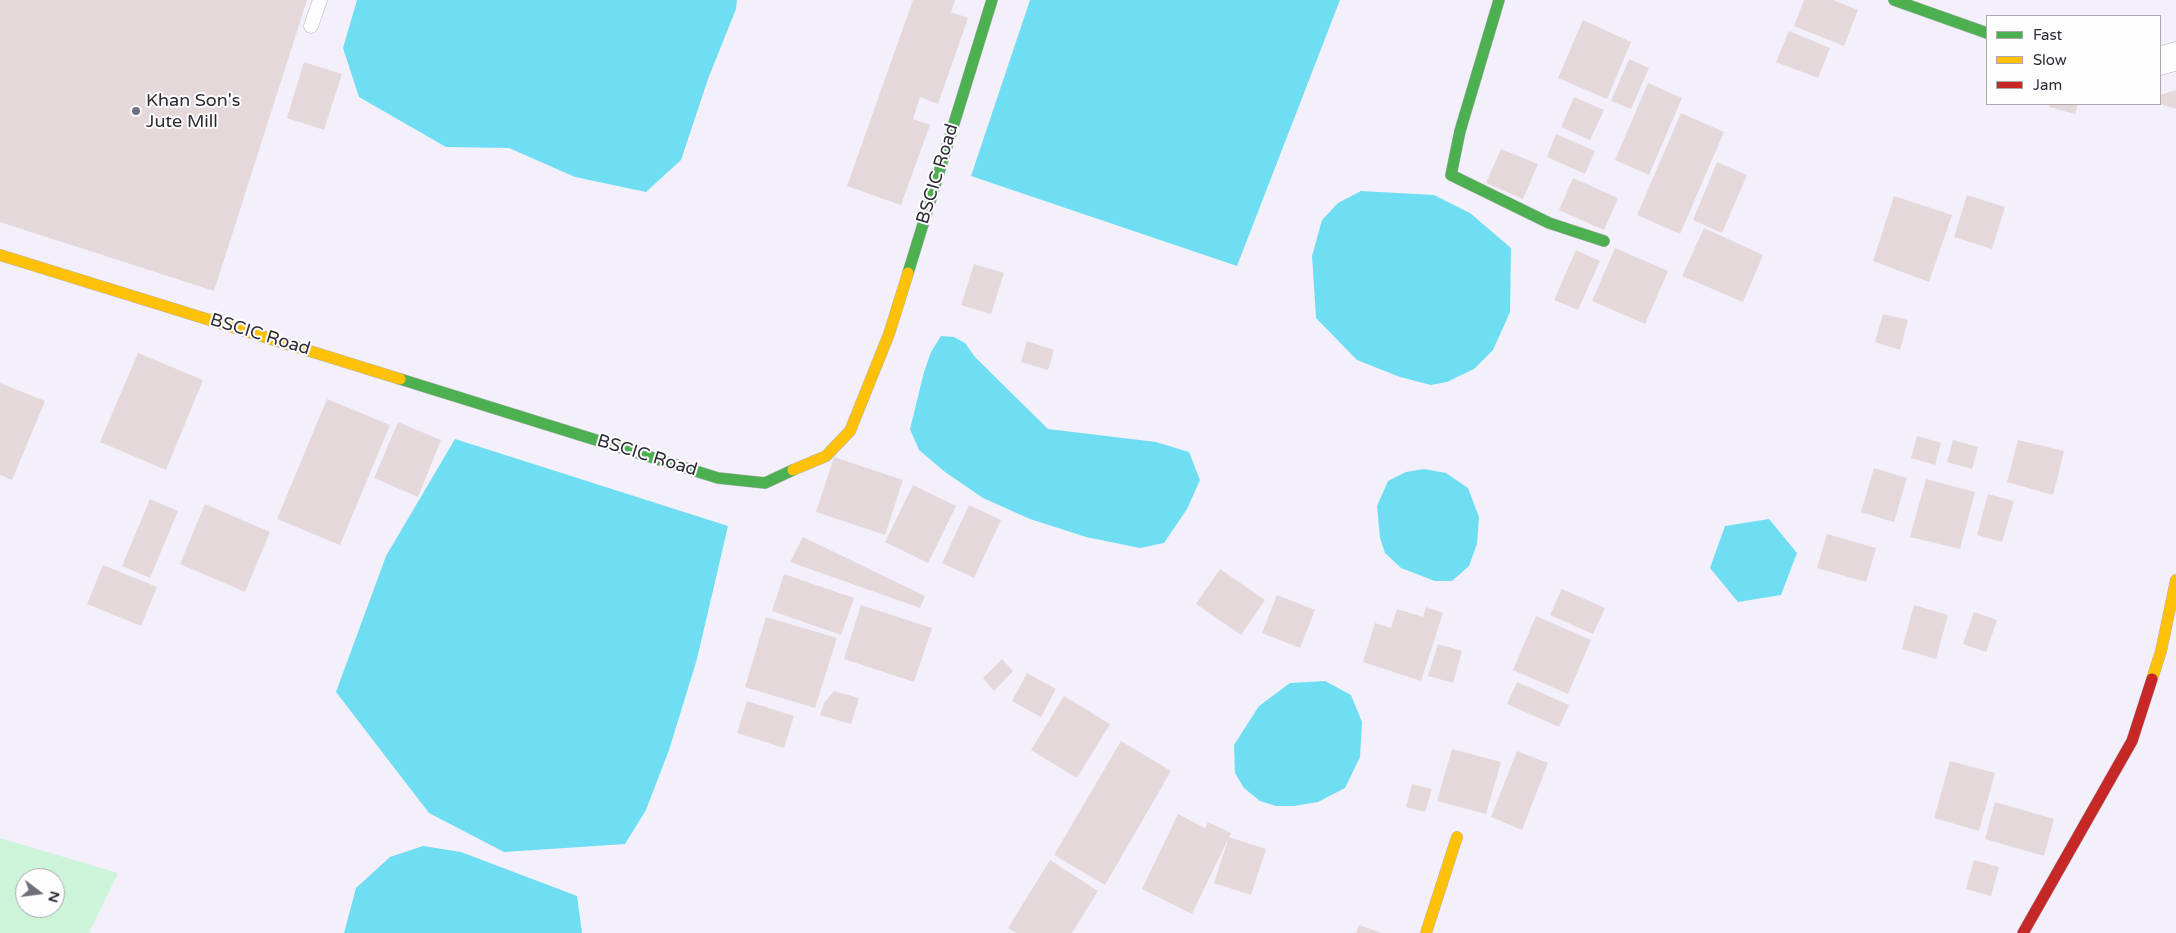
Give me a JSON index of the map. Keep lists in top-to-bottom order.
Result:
{
  "streets": {
    "street": ["BSCIC Road"]
  },
  "places": ["Khan Son's Jute Mill"],
  "legend": ["Fast", "Slow", "Jam"],
  "north": "right"
}
